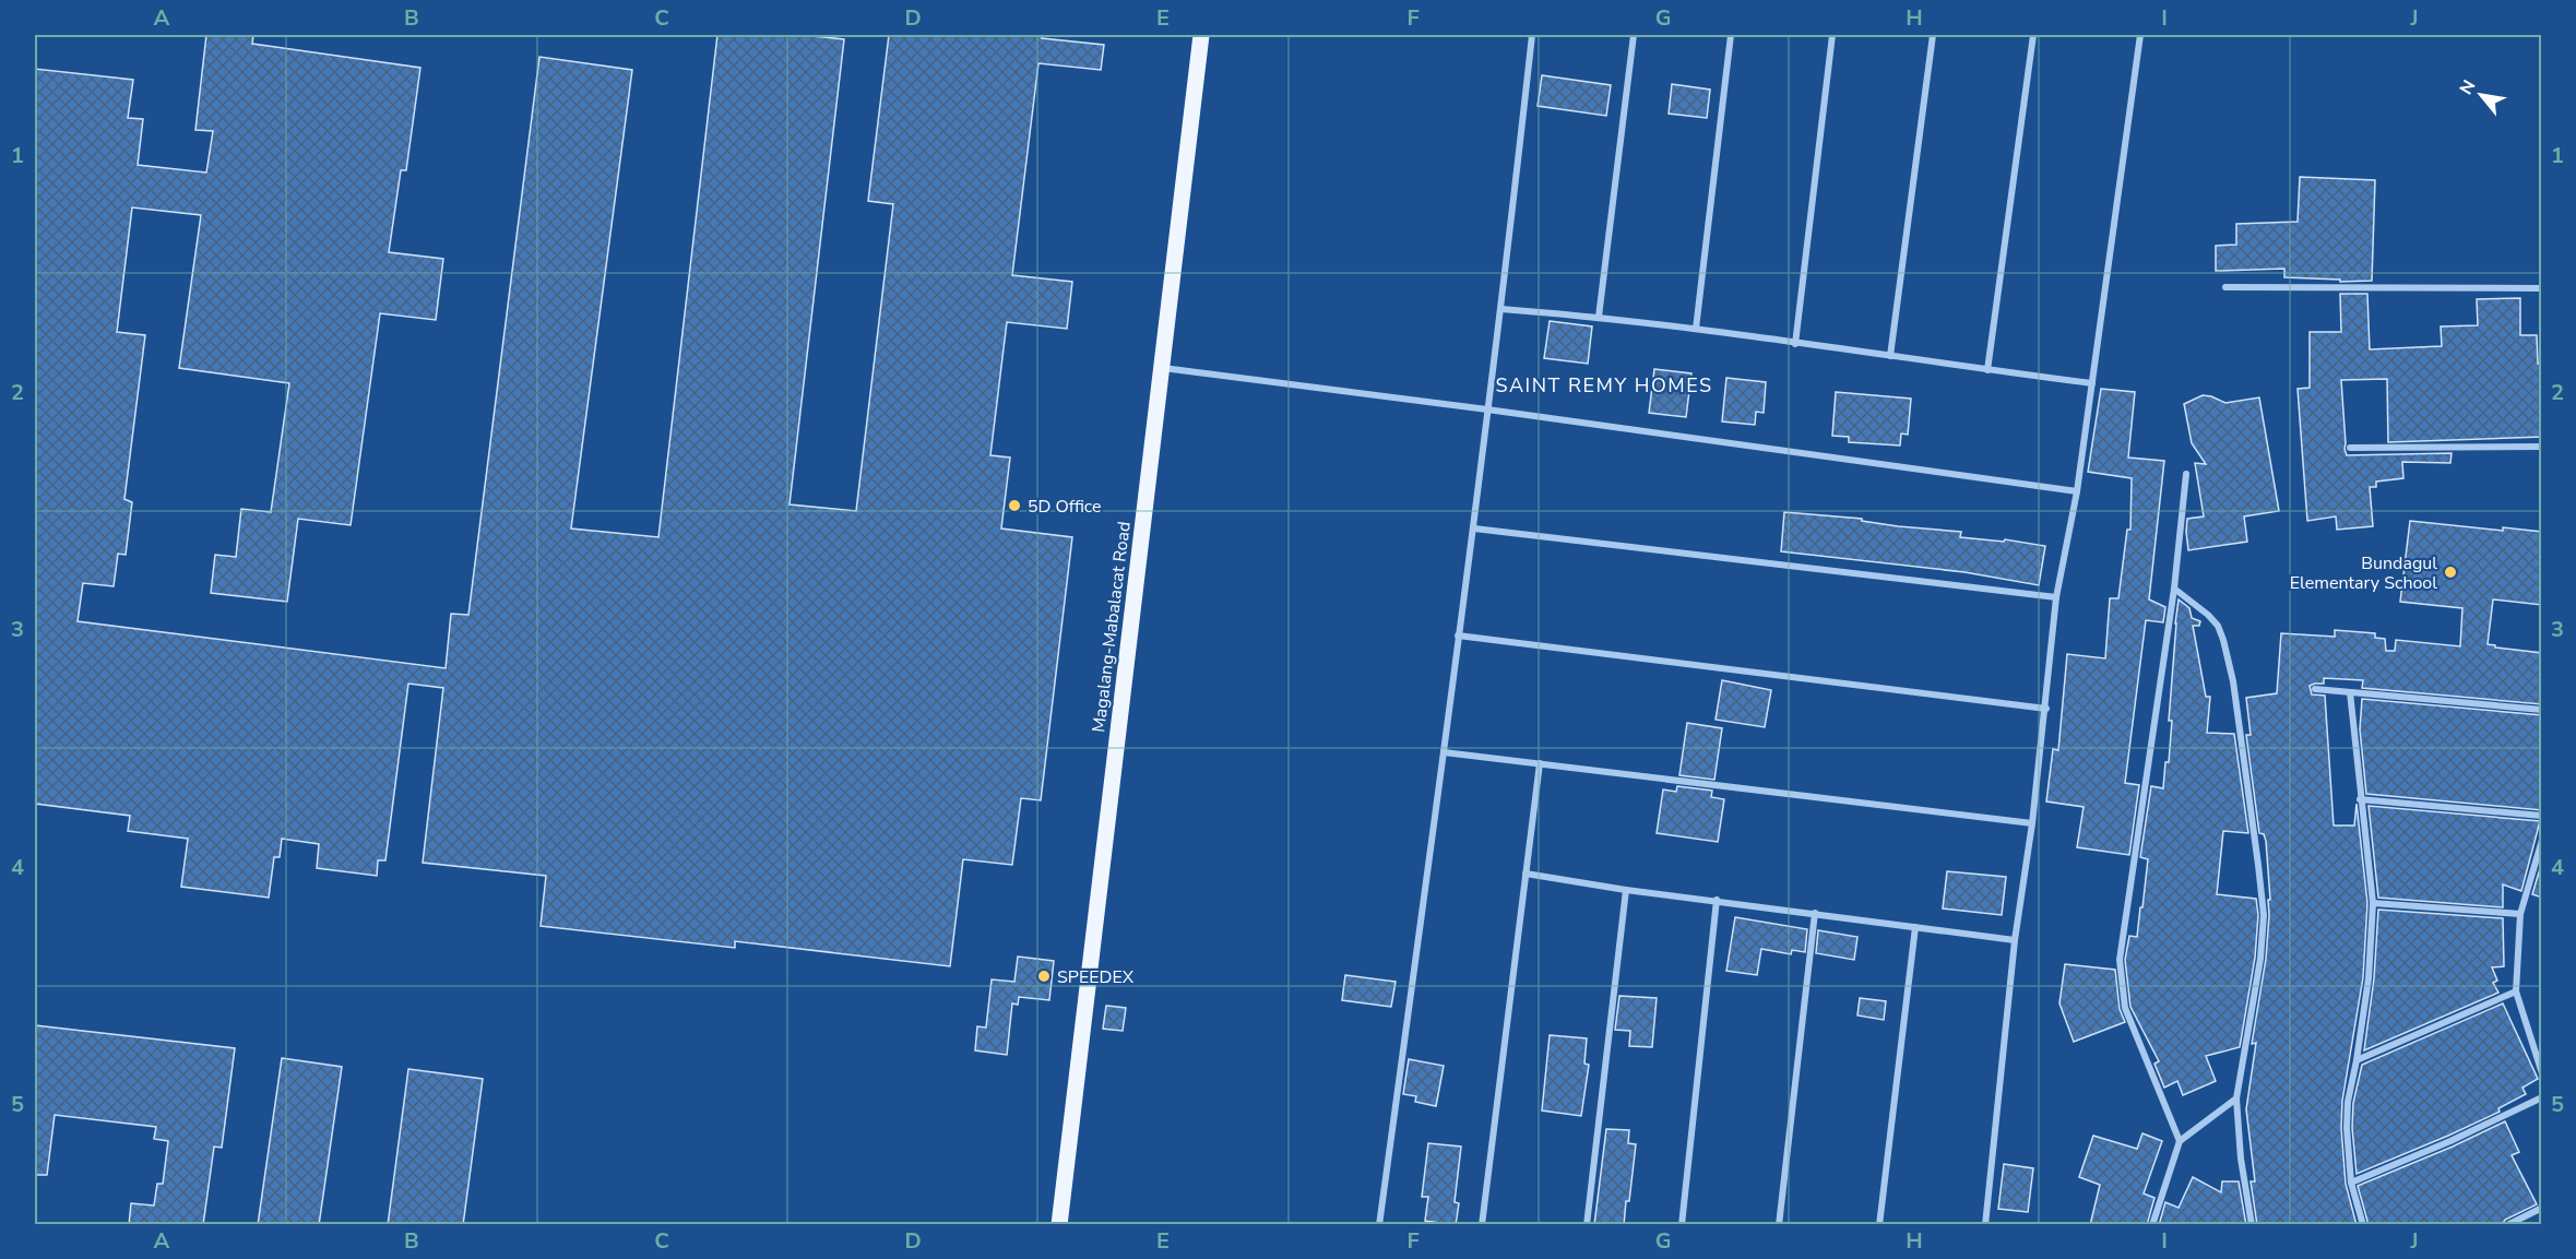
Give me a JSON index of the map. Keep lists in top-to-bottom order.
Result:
{
  "streets": {
    "main road": ["Magalang-Mabalacat Road"]
  },
  "districts": ["SAINT REMY HOMES"],
  "places": ["5D Office", "Bundagul Elementary School", "SPEEDEX"],
  "north": "top left",
  "grid": {
    "columns": [
      "A",
      "B",
      "C",
      "D",
      "E",
      "F",
      "G",
      "H",
      "I",
      "J"
    ],
    "rows": [
      "1",
      "2",
      "3",
      "4",
      "5"
    ]
  }
}
